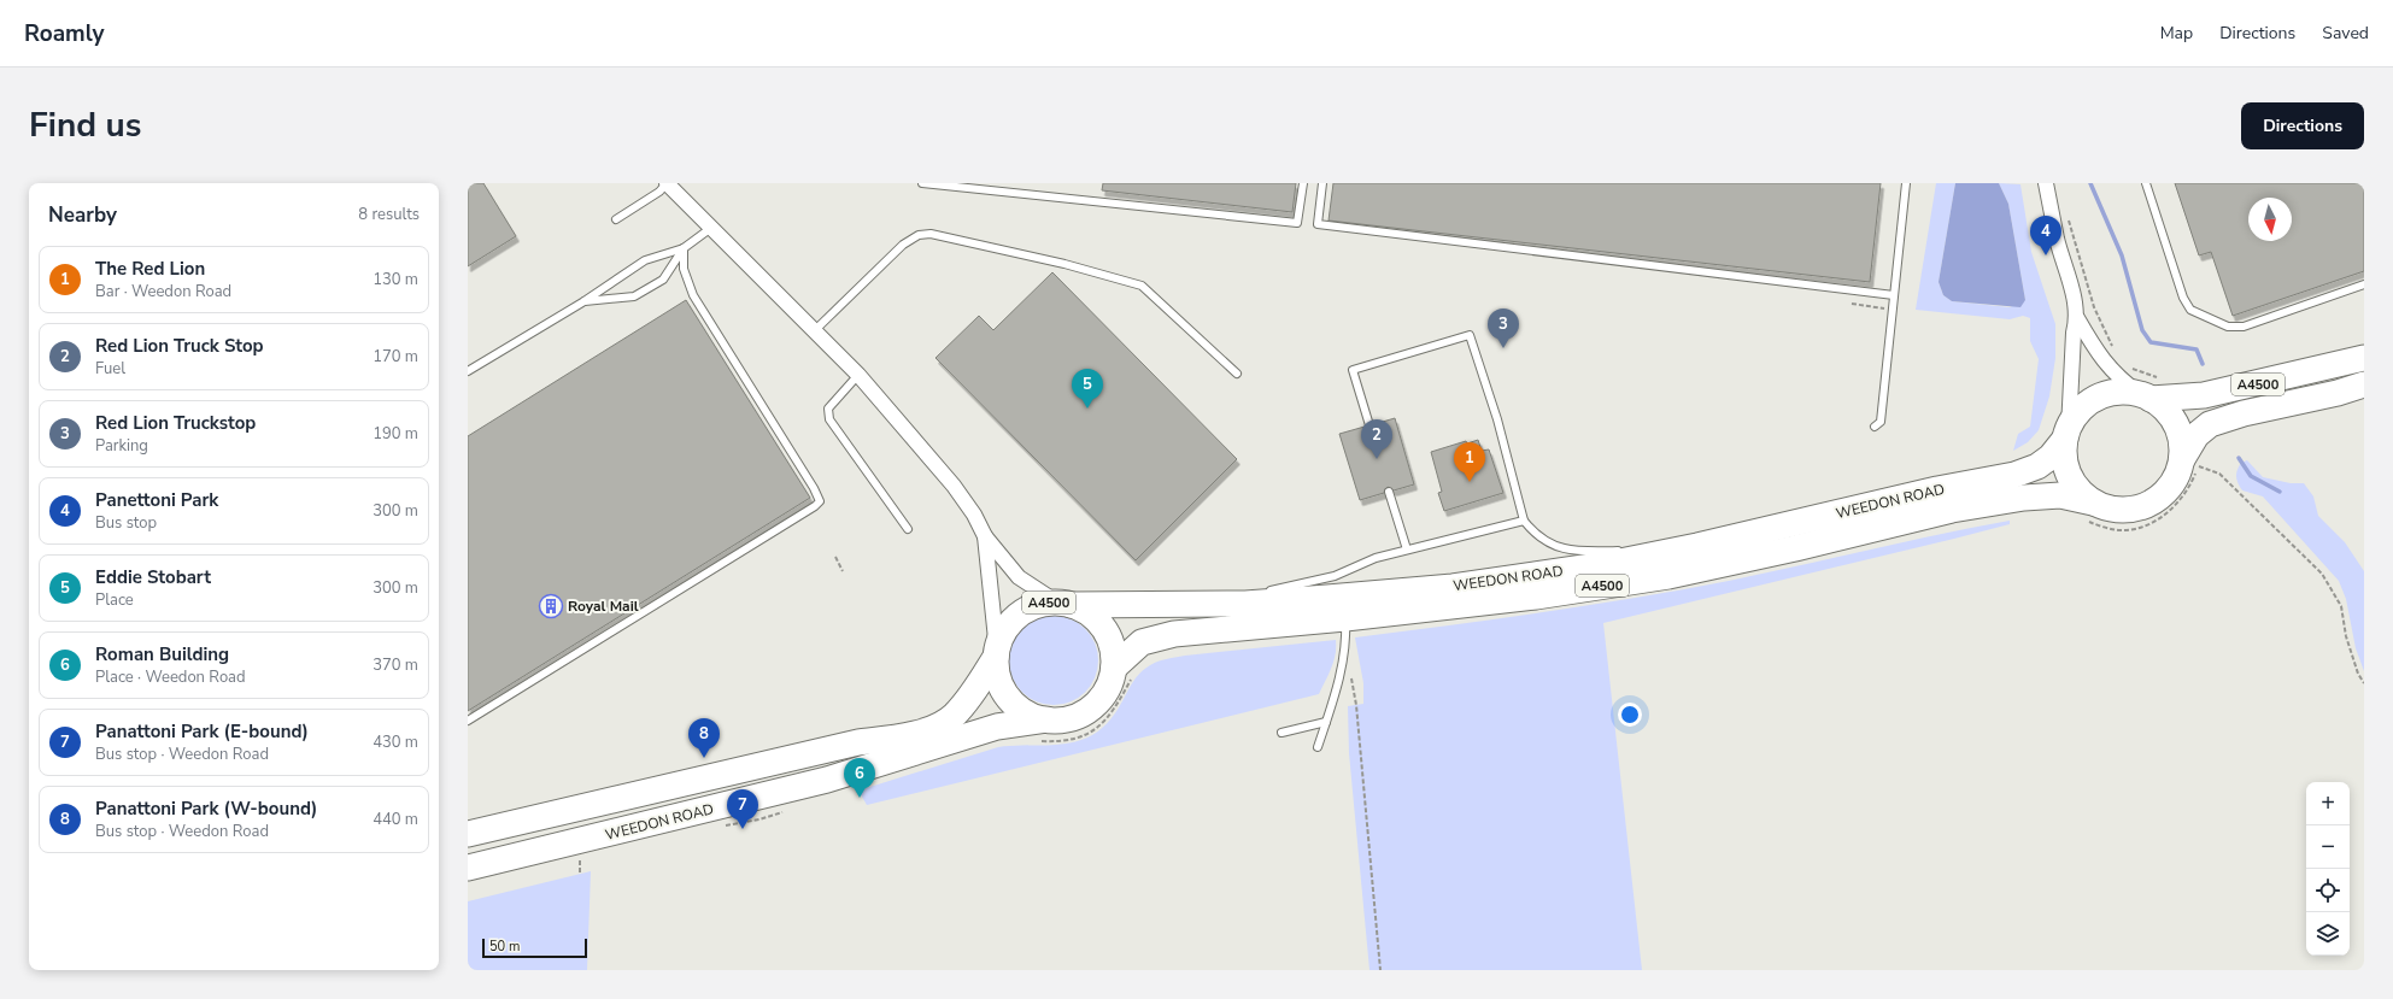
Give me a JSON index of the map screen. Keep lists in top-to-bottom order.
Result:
{
  "streets": {
    "highway": ["A4500", "WEEDON ROAD"]
  },
  "crossings": [
    ["A4500", "WEEDON ROAD"]
  ],
  "places": {
    "building": ["Royal Mail"]
  },
  "scale_bar": "50 m",
  "north": "bottom",
  "page": {
    "header": "Roamly",
    "nav": ["Map", "Directions", "Saved"],
    "title": "Find us",
    "buttons": "Directions",
    "heading": ["Nearby", "8 results"],
    "pins": [
      "4",
      "3",
      "5",
      "2",
      "1",
      "8",
      "6",
      "7"
    ],
    "list": [
      {
        "mark": "1",
        "name": "The Red Lion",
        "note": "Bar · Weedon Road",
        "value": "130 m"
      },
      {
        "mark": "2",
        "name": "Red Lion Truck Stop",
        "note": "Fuel",
        "value": "170 m"
      },
      {
        "mark": "3",
        "name": "Red Lion Truckstop",
        "note": "Parking",
        "value": "190 m"
      },
      {
        "mark": "4",
        "name": "Panettoni Park",
        "note": "Bus stop",
        "value": "300 m"
      },
      {
        "mark": "5",
        "name": "Eddie Stobart",
        "note": "Place",
        "value": "300 m"
      },
      {
        "mark": "6",
        "name": "Roman Building",
        "note": "Place · Weedon Road",
        "value": "370 m"
      },
      {
        "mark": "7",
        "name": "Panattoni Park (E-bound)",
        "note": "Bus stop · Weedon Road",
        "value": "430 m"
      },
      {
        "mark": "8",
        "name": "Panattoni Park (W-bound)",
        "note": "Bus stop · Weedon Road",
        "value": "440 m"
      }
    ],
    "map_buttons": ["+", "−"],
    "scale": "50 m"
  }
}
